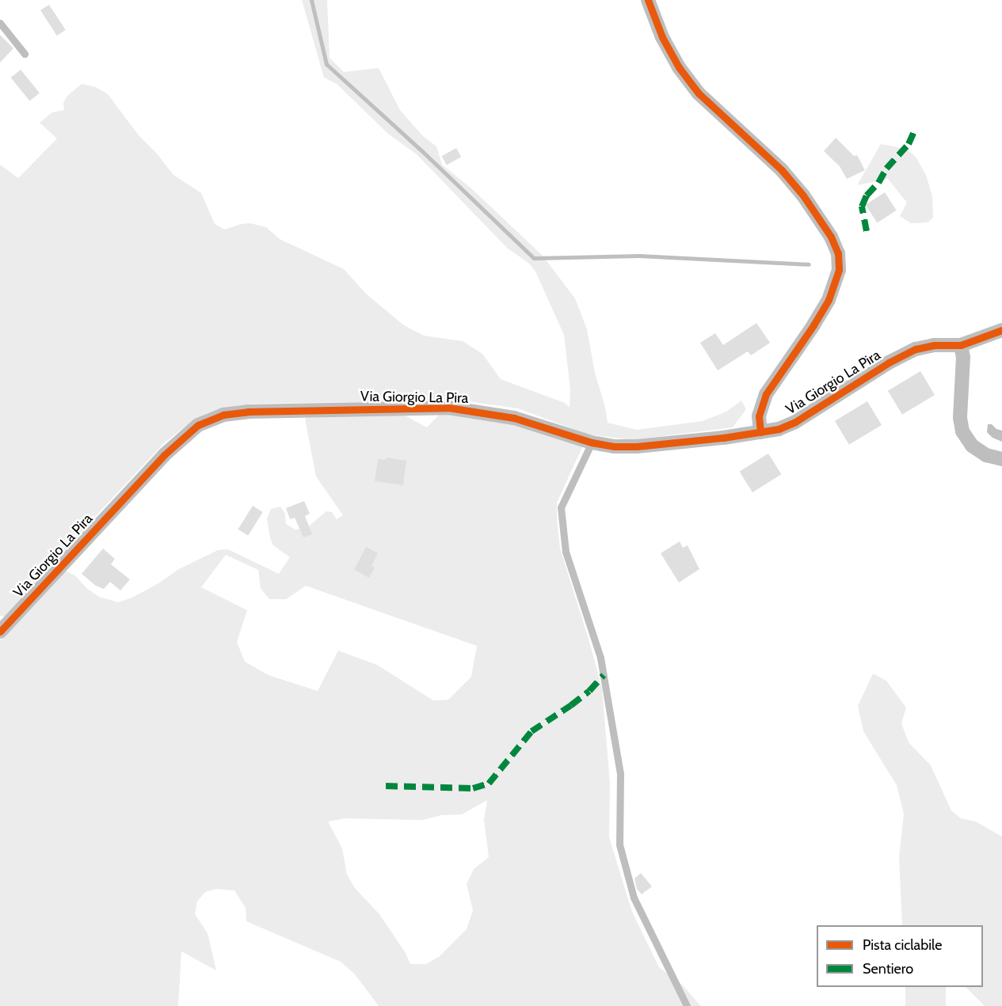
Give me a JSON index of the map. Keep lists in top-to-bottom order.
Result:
{
  "streets": {
    "street": ["Via Giorgio La Pira"]
  },
  "legend": ["Pista ciclabile", "Sentiero"]
}
